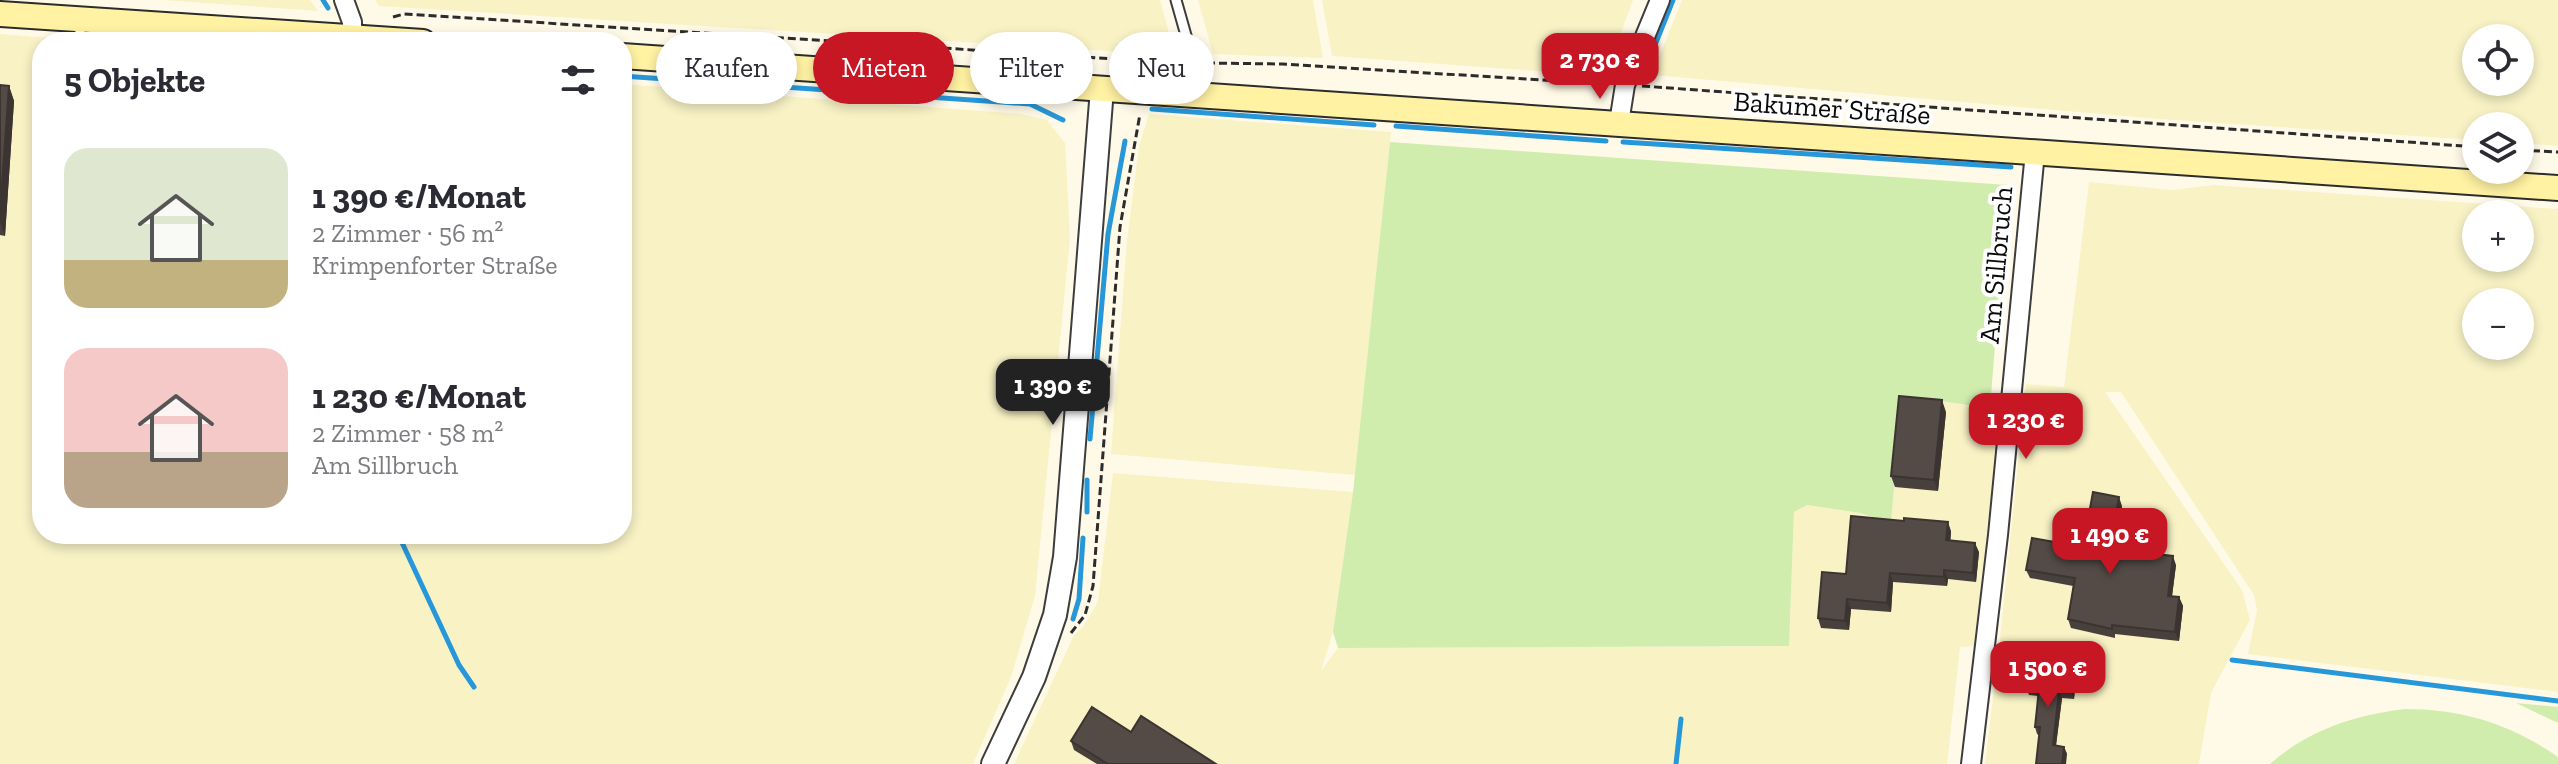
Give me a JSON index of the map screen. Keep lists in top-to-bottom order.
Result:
{
  "streets": {
    "main road": ["Bakumer Straße"],
    "street": ["Am Sillbruch"]
  },
  "crossings": [
    ["Bakumer Straße", "Am Sillbruch"]
  ],
  "page": {
    "map_buttons": ["+", "−"],
    "chip": [
      "Kaufen",
      "Mieten",
      "Filter",
      "Neu"
    ],
    "heading": "5 Objekte",
    "price": [
      "2 730 €",
      "1 390 €",
      "1 230 €",
      "1 490 €",
      "1 500 €"
    ],
    "list": [
      {
        "name": "1 390 €/Monat",
        "note": "2 Zimmer · 56 m² · Krimpenforter Straße"
      },
      {
        "name": "1 230 €/Monat",
        "note": "2 Zimmer · 58 m² · Am Sillbruch"
      }
    ]
  }
}
